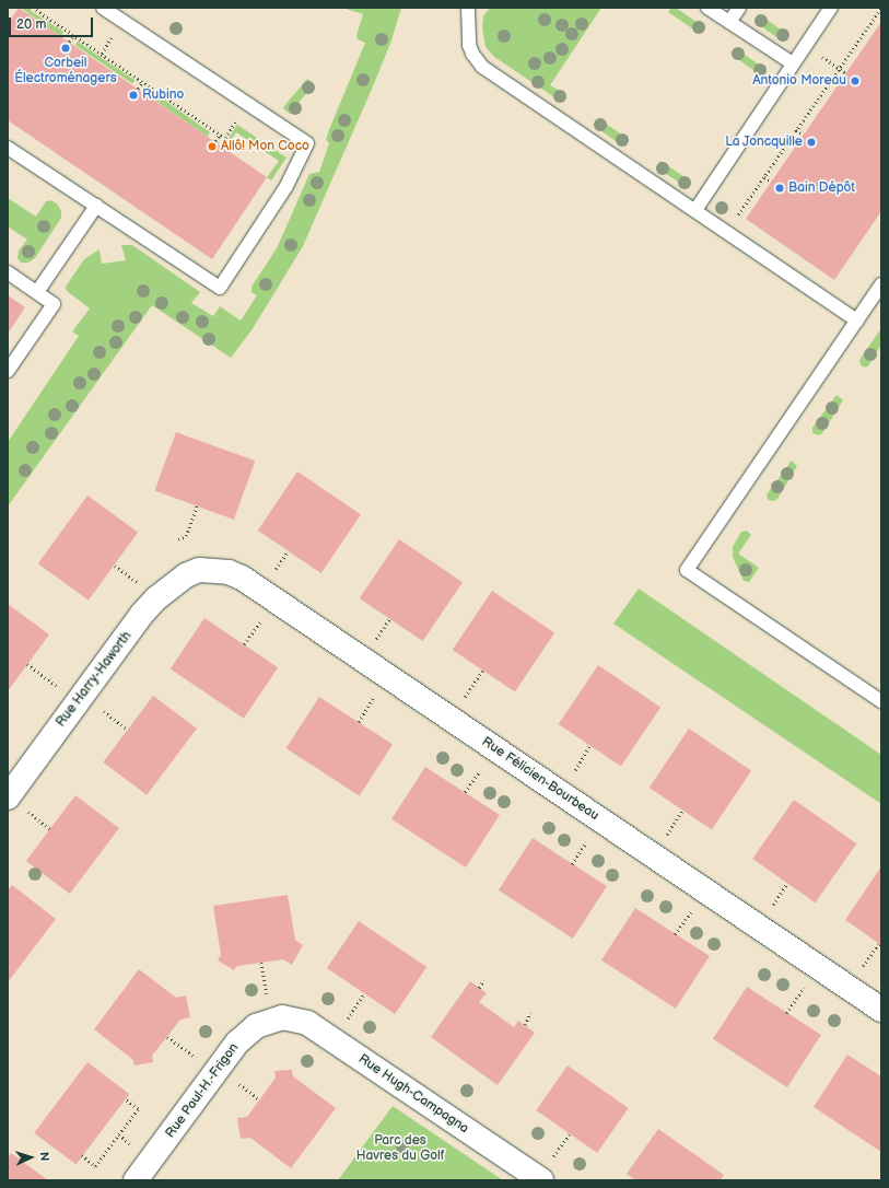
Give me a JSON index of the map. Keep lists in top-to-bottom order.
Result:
{
  "streets": {
    "street": [
      "Rue Harry-Haworth",
      "Rue Félicien-Bourbeau",
      "Rue Paul-H.-Frigon",
      "Rue Hugh-Campagna"
    ]
  },
  "crossings": [
    ["Rue Harry-Haworth", "Rue Félicien-Bourbeau"],
    ["Rue Paul-H.-Frigon", "Rue Hugh-Campagna"]
  ],
  "parks": ["Parc des Havres du Golf"],
  "places": [
    "Corbeil Électroménagers",
    "Antonio Moreau",
    "Rubino",
    "La Joncquille",
    "Allô! Mon Coco",
    "Bain Dépôt"
  ],
  "scale_bar": "20 m",
  "north": "right"
}
